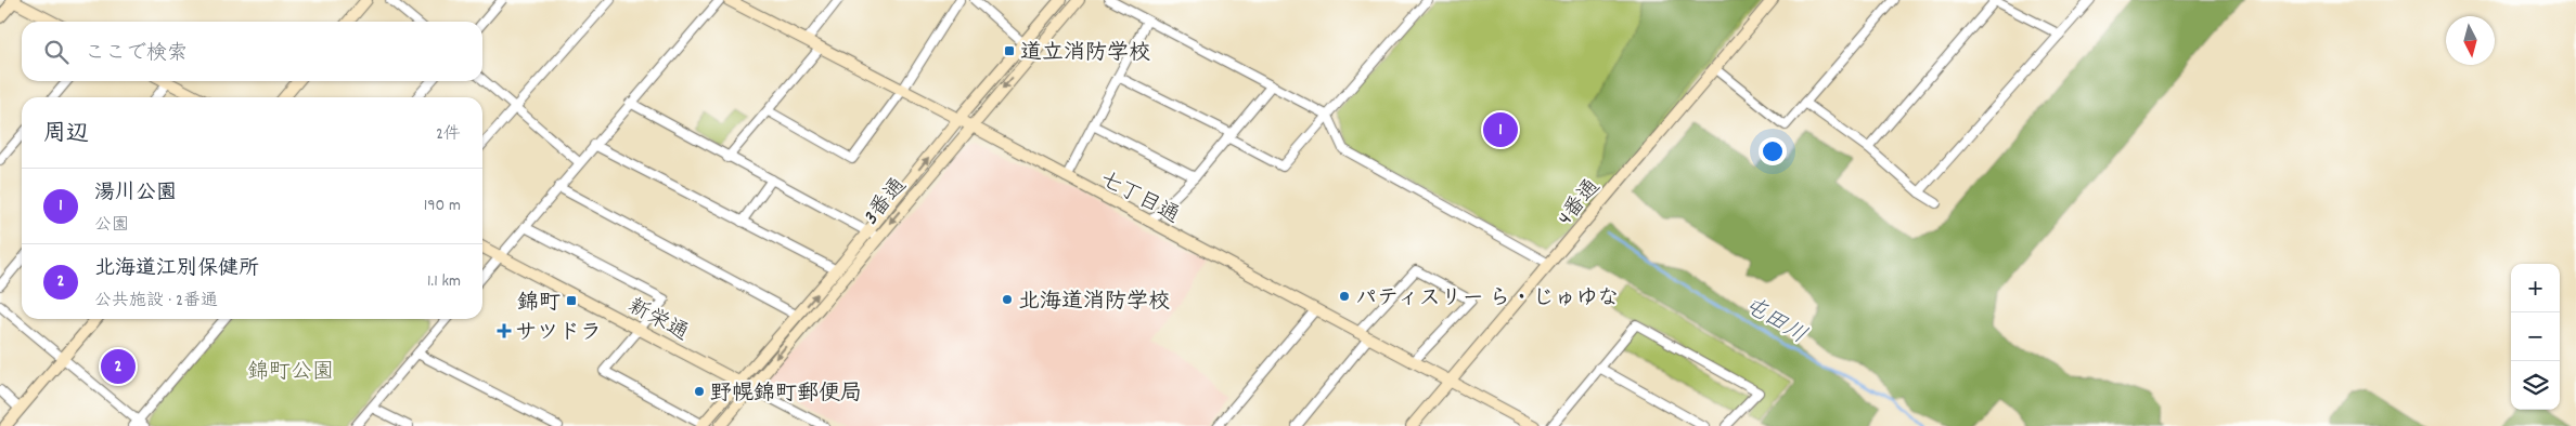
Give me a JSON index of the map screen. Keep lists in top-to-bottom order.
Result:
{
  "streets": {
    "street": [
      "七丁目通",
      "3番通",
      "4番通",
      "新栄通"
    ]
  },
  "crossings": [
    ["七丁目通", "3番通"],
    ["七丁目通", "4番通"],
    ["3番通", "新栄通"]
  ],
  "water": ["屯田川"],
  "parks": ["錦町公園"],
  "places": {
    "transit": ["道立消防学校", "錦町"],
    "other": ["パティスリー ら・じゅゆな", "北海道消防学校", "野幌錦町郵便局"],
    "health": ["サツドラ"]
  },
  "north": "bottom",
  "page": {
    "search": "ここで検索",
    "heading": ["周辺", "2件"],
    "pins": ["1", "2"],
    "list": [
      {
        "mark": "1",
        "name": "湯川公園",
        "note": "公園",
        "value": "190 m"
      },
      {
        "mark": "2",
        "name": "北海道江別保健所",
        "note": "公共施設 · 2番通",
        "value": "1.1 km"
      }
    ],
    "map_buttons": ["+", "−"]
  }
}
